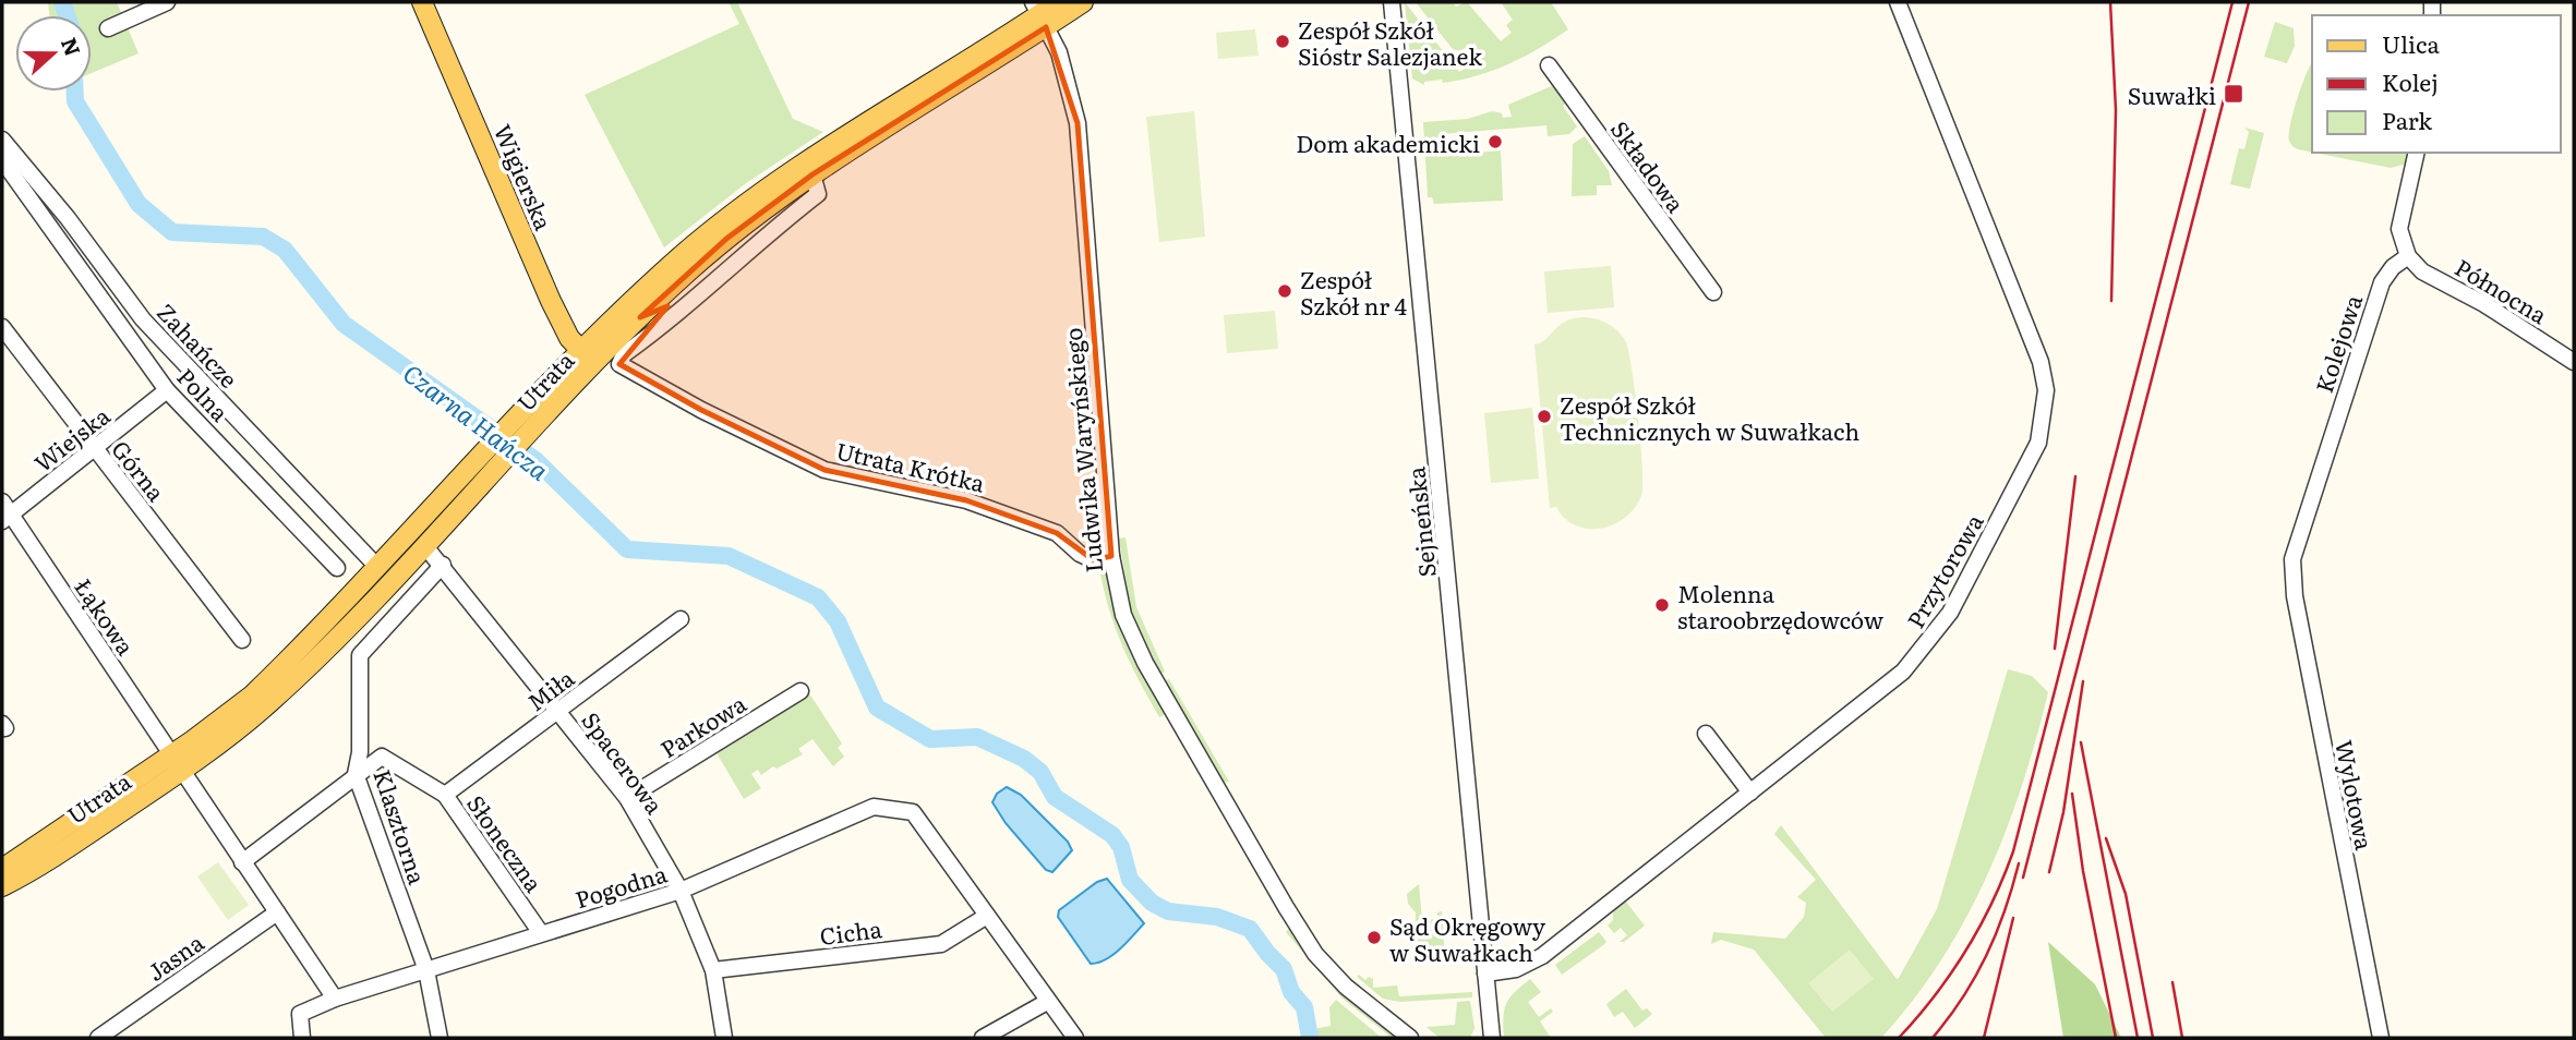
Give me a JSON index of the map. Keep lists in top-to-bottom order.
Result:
{
  "streets": {
    "main road": ["Wigierska", "Utrata"],
    "street": [
      "Składowa",
      "Północna",
      "Kolejowa",
      "Zahańcze",
      "Polna",
      "Wiejska",
      "Ludwika Waryńskiego",
      "Utrata Krótka",
      "Górna",
      "Sejneńska",
      "Przytorowa",
      "Łąkowa",
      "Miła",
      "Parkowa",
      "Spacerowa",
      "Wylotowa",
      "Klasztorna",
      "Słoneczna",
      "Pogodna",
      "Cicha",
      "Jasna"
    ]
  },
  "crossings": [
    ["Wigierska", "Utrata"],
    ["Północna", "Kolejowa"],
    ["Kolejowa", "Wylotowa"],
    ["Zahańcze", "Utrata"],
    ["Utrata", "Ludwika Waryńskiego"],
    ["Utrata", "Łąkowa"],
    ["Utrata", "Spacerowa"],
    ["Polna", "Wiejska"],
    ["Wiejska", "Górna"],
    ["Wiejska", "Łąkowa"],
    ["Ludwika Waryńskiego", "Utrata Krótka"],
    ["Sejneńska", "Przytorowa"],
    ["Miła", "Spacerowa"],
    ["Miła", "Słoneczna"],
    ["Parkowa", "Spacerowa"],
    ["Spacerowa", "Klasztorna"],
    ["Spacerowa", "Pogodna"],
    ["Spacerowa", "Cicha"],
    ["Klasztorna", "Słoneczna"],
    ["Klasztorna", "Pogodna"],
    ["Słoneczna", "Pogodna"],
    ["Pogodna", "Cicha"]
  ],
  "water": ["Czarna Hańcza"],
  "places": {
    "other": [
      "Zespół Szkół Sióstr Salezjanek",
      "Dom akademicki",
      "Zespół Szkół nr 4",
      "Zespół Szkół Technicznych w Suwałkach",
      "Molenna staroobrzędowców",
      "Sąd Okręgowy w Suwałkach"
    ],
    "transit": ["Suwałki"]
  },
  "legend": ["Ulica", "Kolej", "Park"],
  "north": "right"
}
